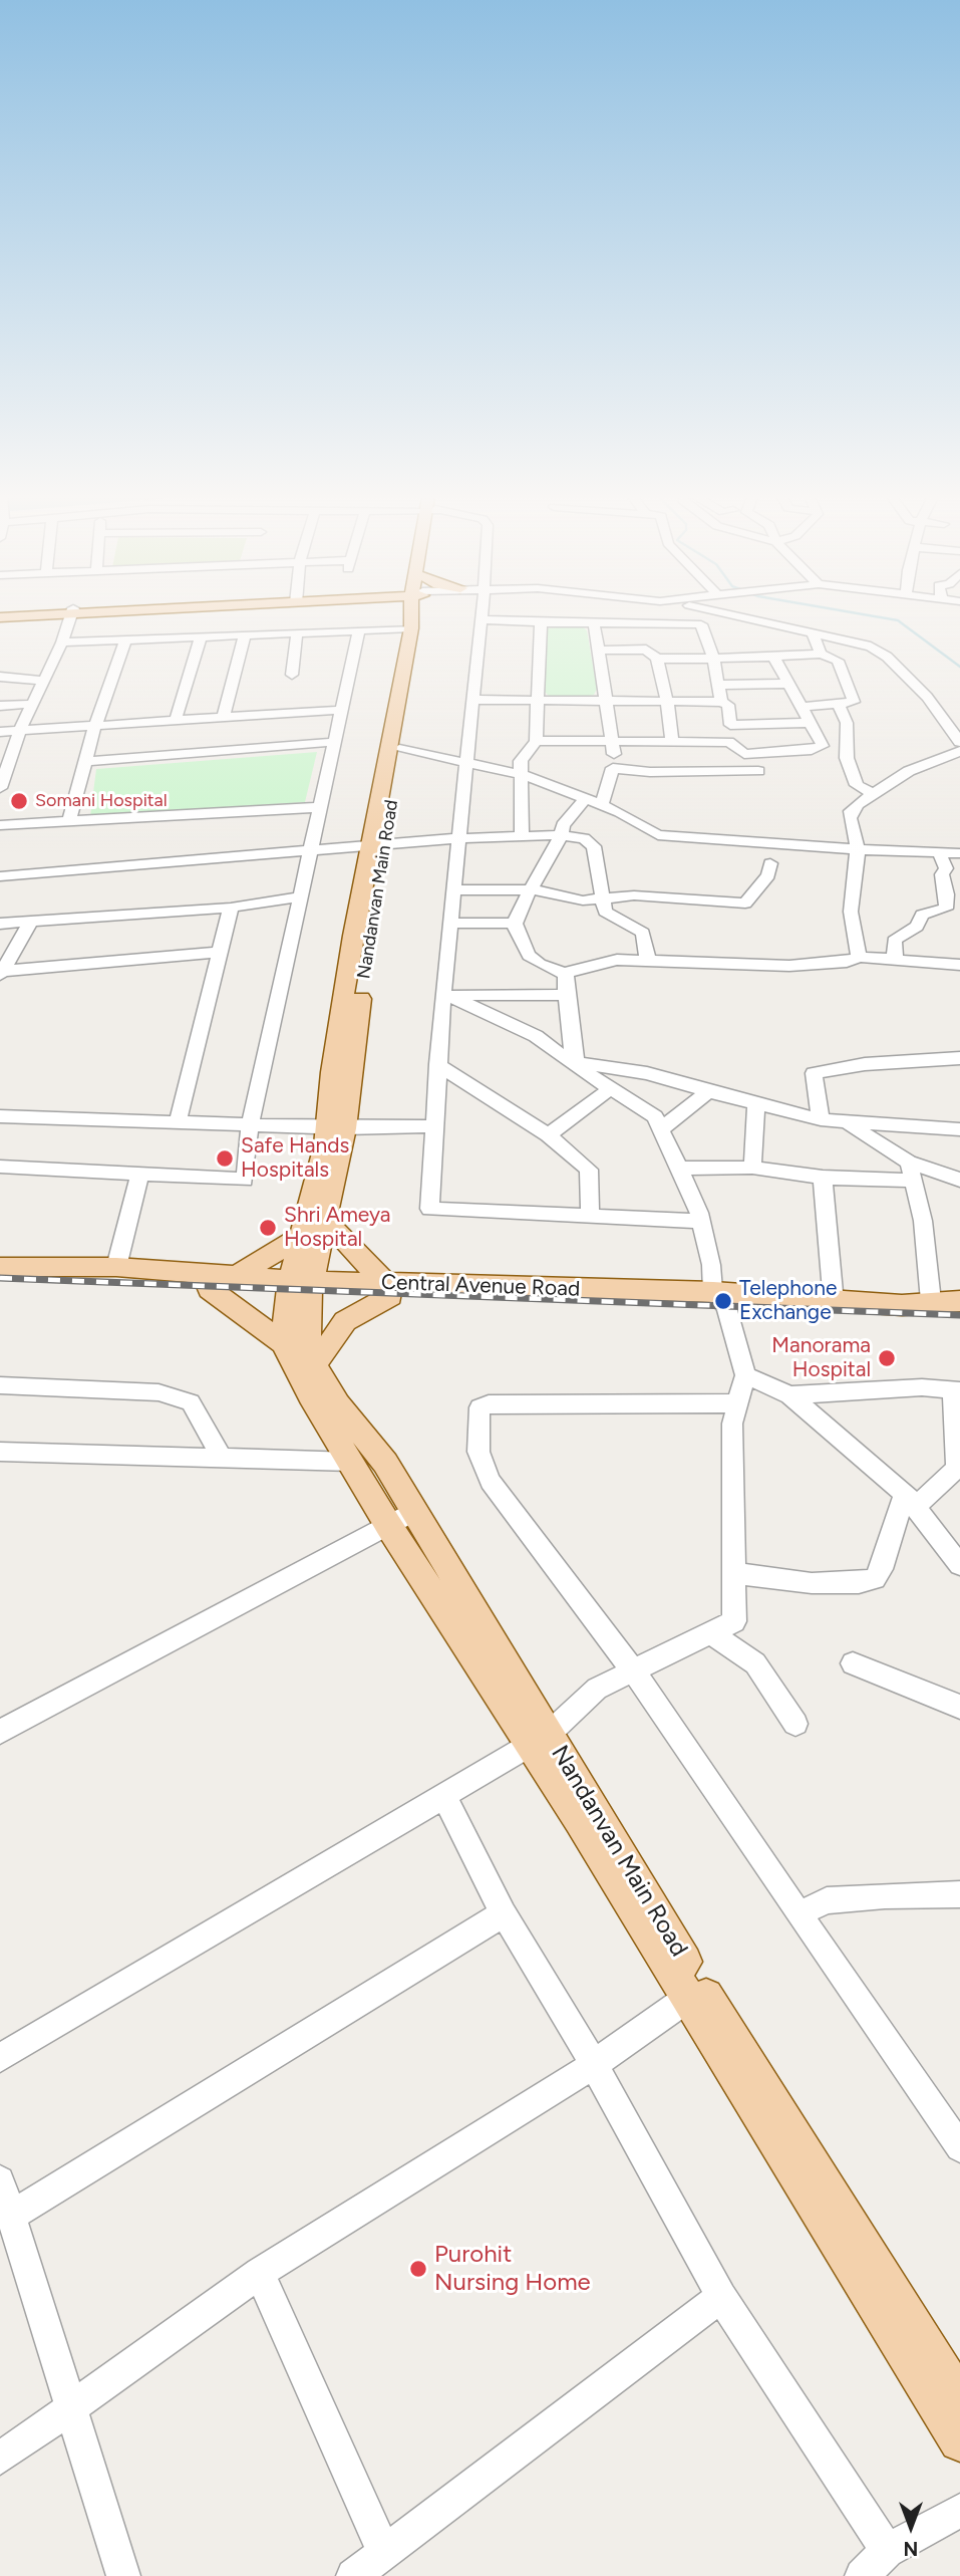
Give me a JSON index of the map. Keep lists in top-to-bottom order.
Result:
{
  "streets": {
    "main road": ["Nandanvan Main Road"]
  },
  "places": [
    "Somani Hospital",
    "Safe Hands Hospitals",
    "Shri Ameya Hospital",
    "Telephone Exchange",
    "Manorama Hospital",
    "Purohit Nursing Home"
  ],
  "north": "bottom"
}
